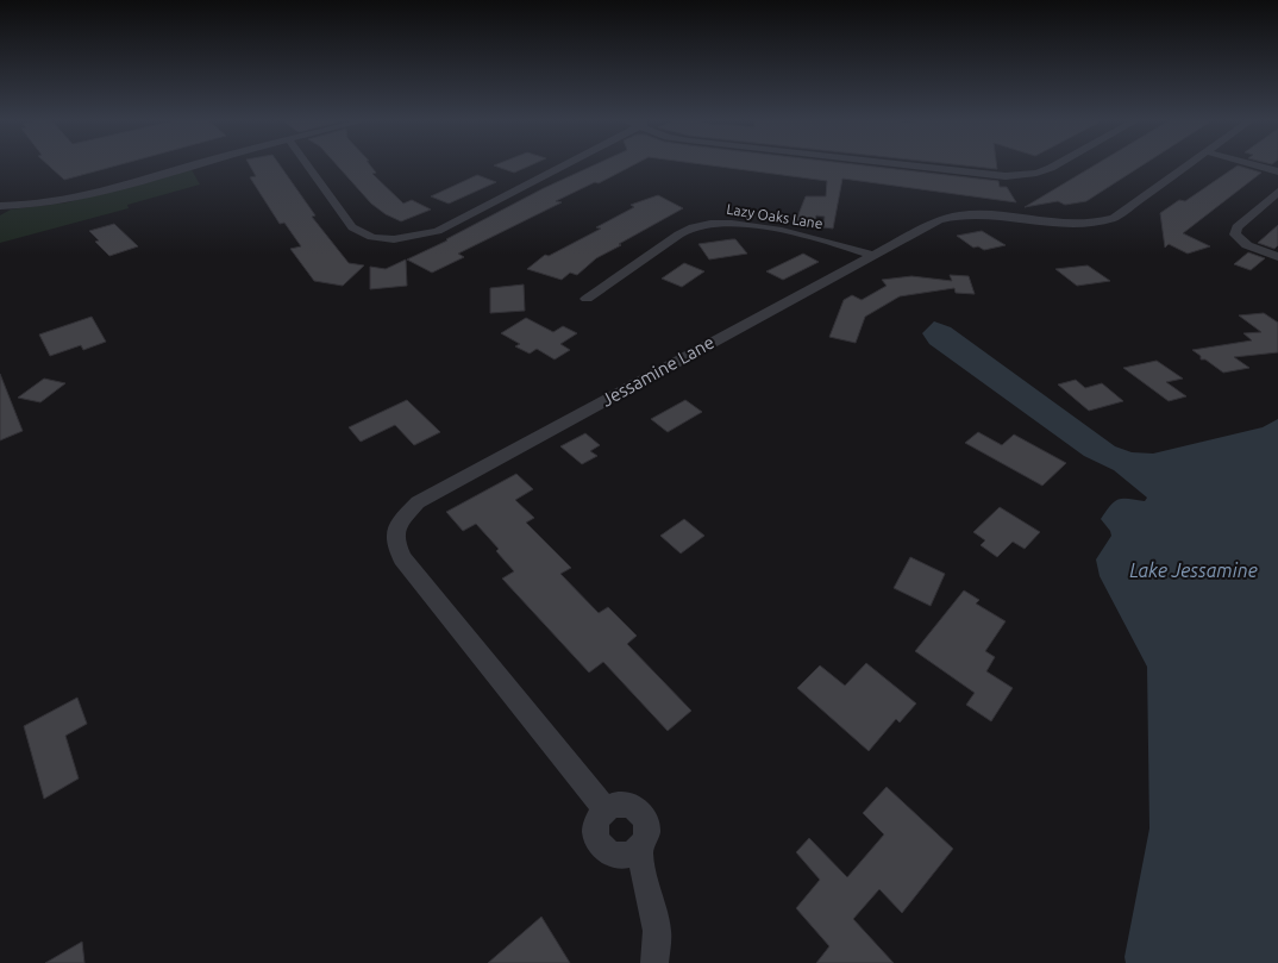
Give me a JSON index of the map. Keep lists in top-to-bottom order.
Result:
{
  "streets": {
    "street": ["Lazy Oaks Lane", "Jessamine Lane"]
  },
  "crossings": [
    ["Lazy Oaks Lane", "Jessamine Lane"]
  ],
  "water": ["Lake Jessamine"]
}
